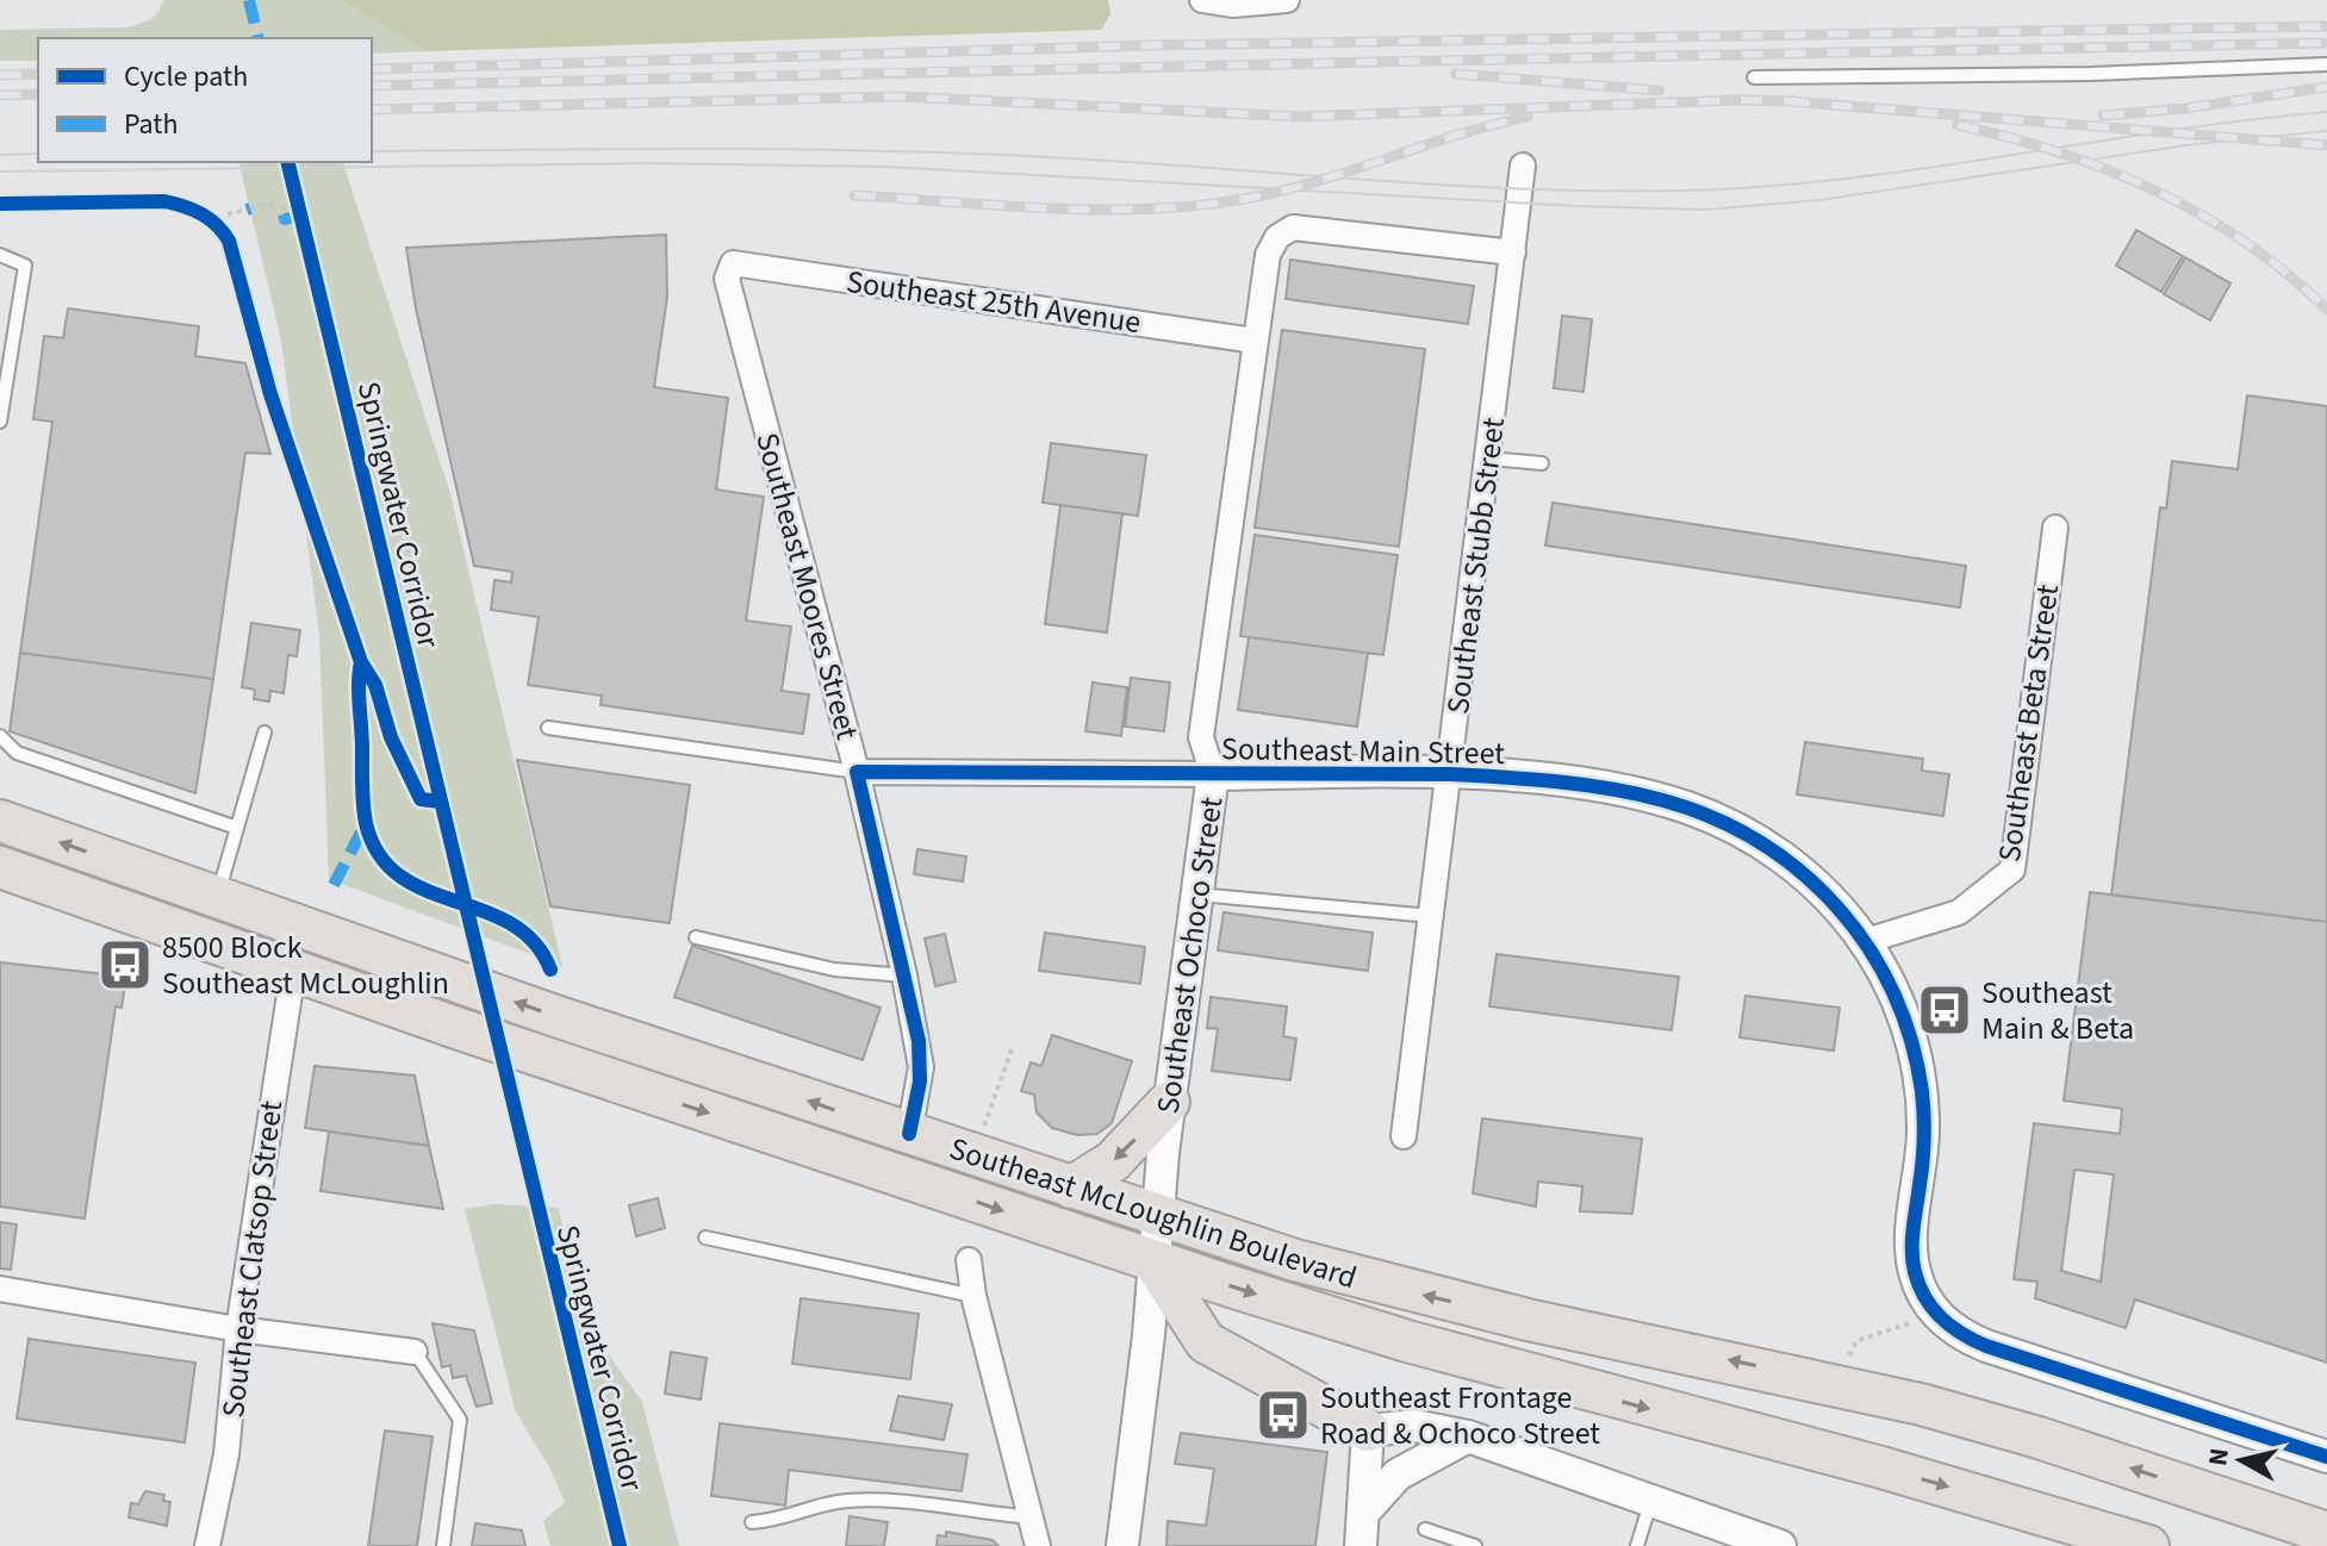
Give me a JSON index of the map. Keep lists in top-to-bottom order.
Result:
{
  "streets": {
    "highway": ["Southeast McLoughlin Boulevard"],
    "street": [
      "Southeast 25th Avenue",
      "Southeast Stubb Street",
      "Southeast Moores Street",
      "Southeast Beta Street",
      "Southeast Main Street",
      "Southeast Ochoco Street",
      "Southeast Clatsop Street"
    ],
    "cycle path": ["Springwater Corridor"]
  },
  "crossings": [
    ["Southeast 25th Avenue", "Southeast Moores Street"],
    ["Southeast 25th Avenue", "Southeast Ochoco Street"],
    ["Southeast Stubb Street", "Southeast Main Street"],
    ["Southeast Stubb Street", "Southeast Ochoco Street"],
    ["Southeast Moores Street", "Southeast Main Street"],
    ["Southeast Moores Street", "Southeast McLoughlin Boulevard"],
    ["Southeast Beta Street", "Southeast Main Street"],
    ["Southeast Main Street", "Southeast Ochoco Street"],
    ["Southeast Ochoco Street", "Southeast McLoughlin Boulevard"],
    ["Southeast McLoughlin Boulevard", "Southeast Clatsop Street"]
  ],
  "places": {
    "bus stop": ["8500 Block Southeast McLoughlin", "Southeast Main & Beta", "Southeast Frontage Road & Ochoco Street"]
  },
  "legend": ["Cycle path", "Path"],
  "north": "left"
}
